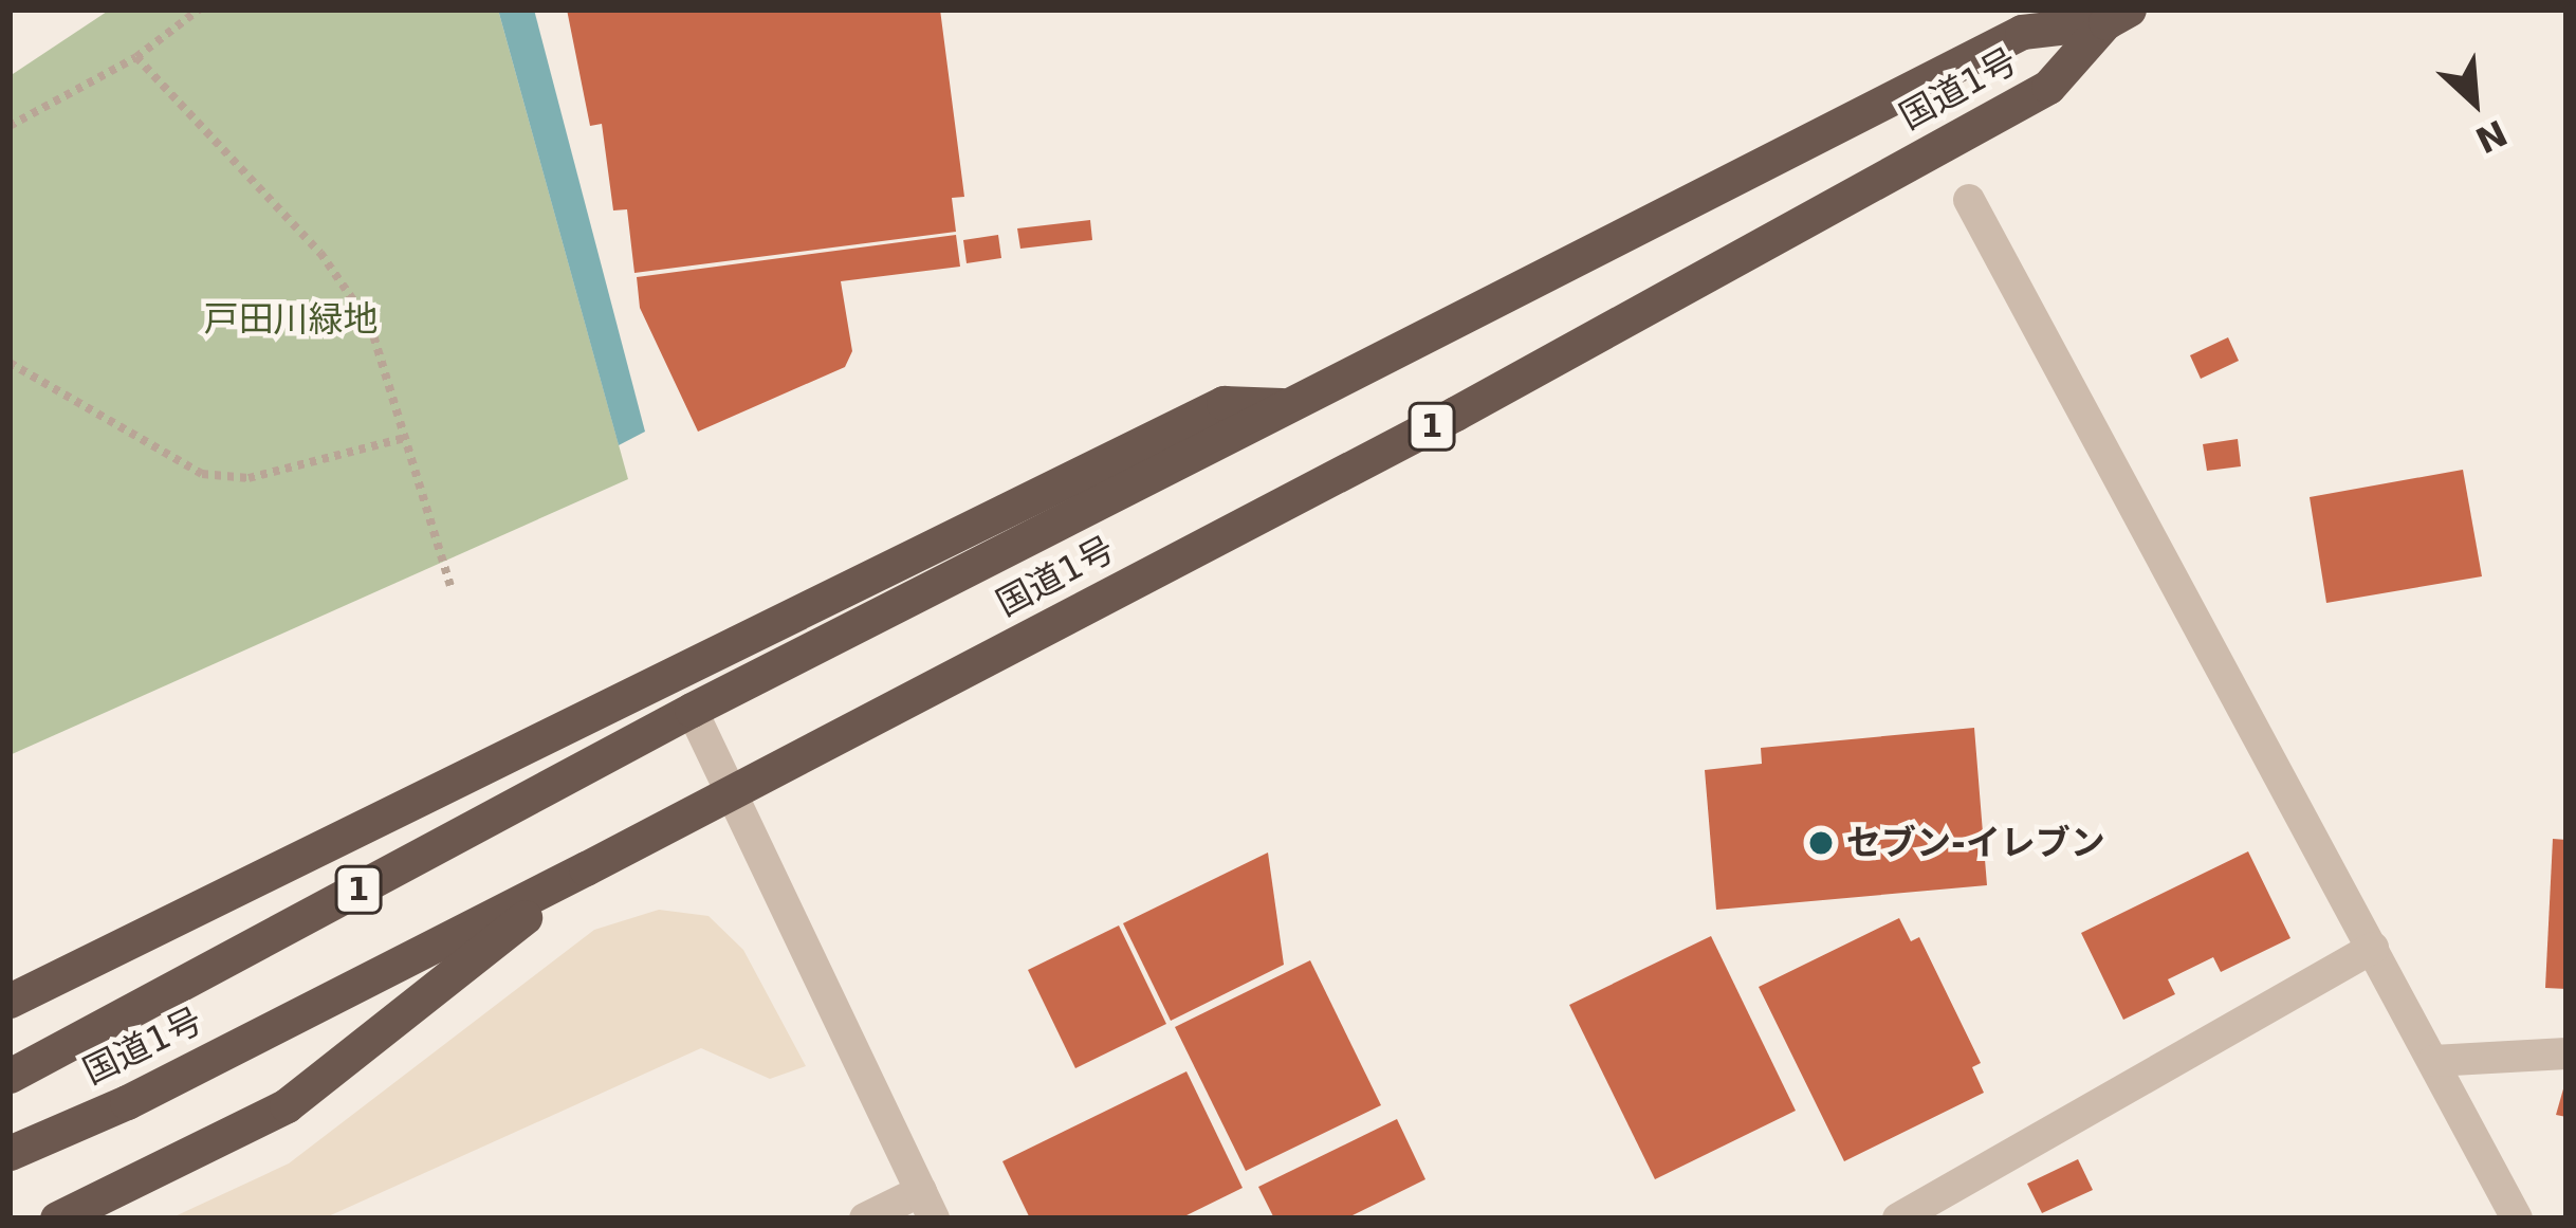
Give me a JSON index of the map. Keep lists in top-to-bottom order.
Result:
{
  "streets": {
    "highway": ["国道1号", "1"]
  },
  "crossings": [
    ["国道1号", "1"]
  ],
  "parks": ["戸田川緑地"],
  "places": ["セブン-イレブン"],
  "north": "bottom right"
}
